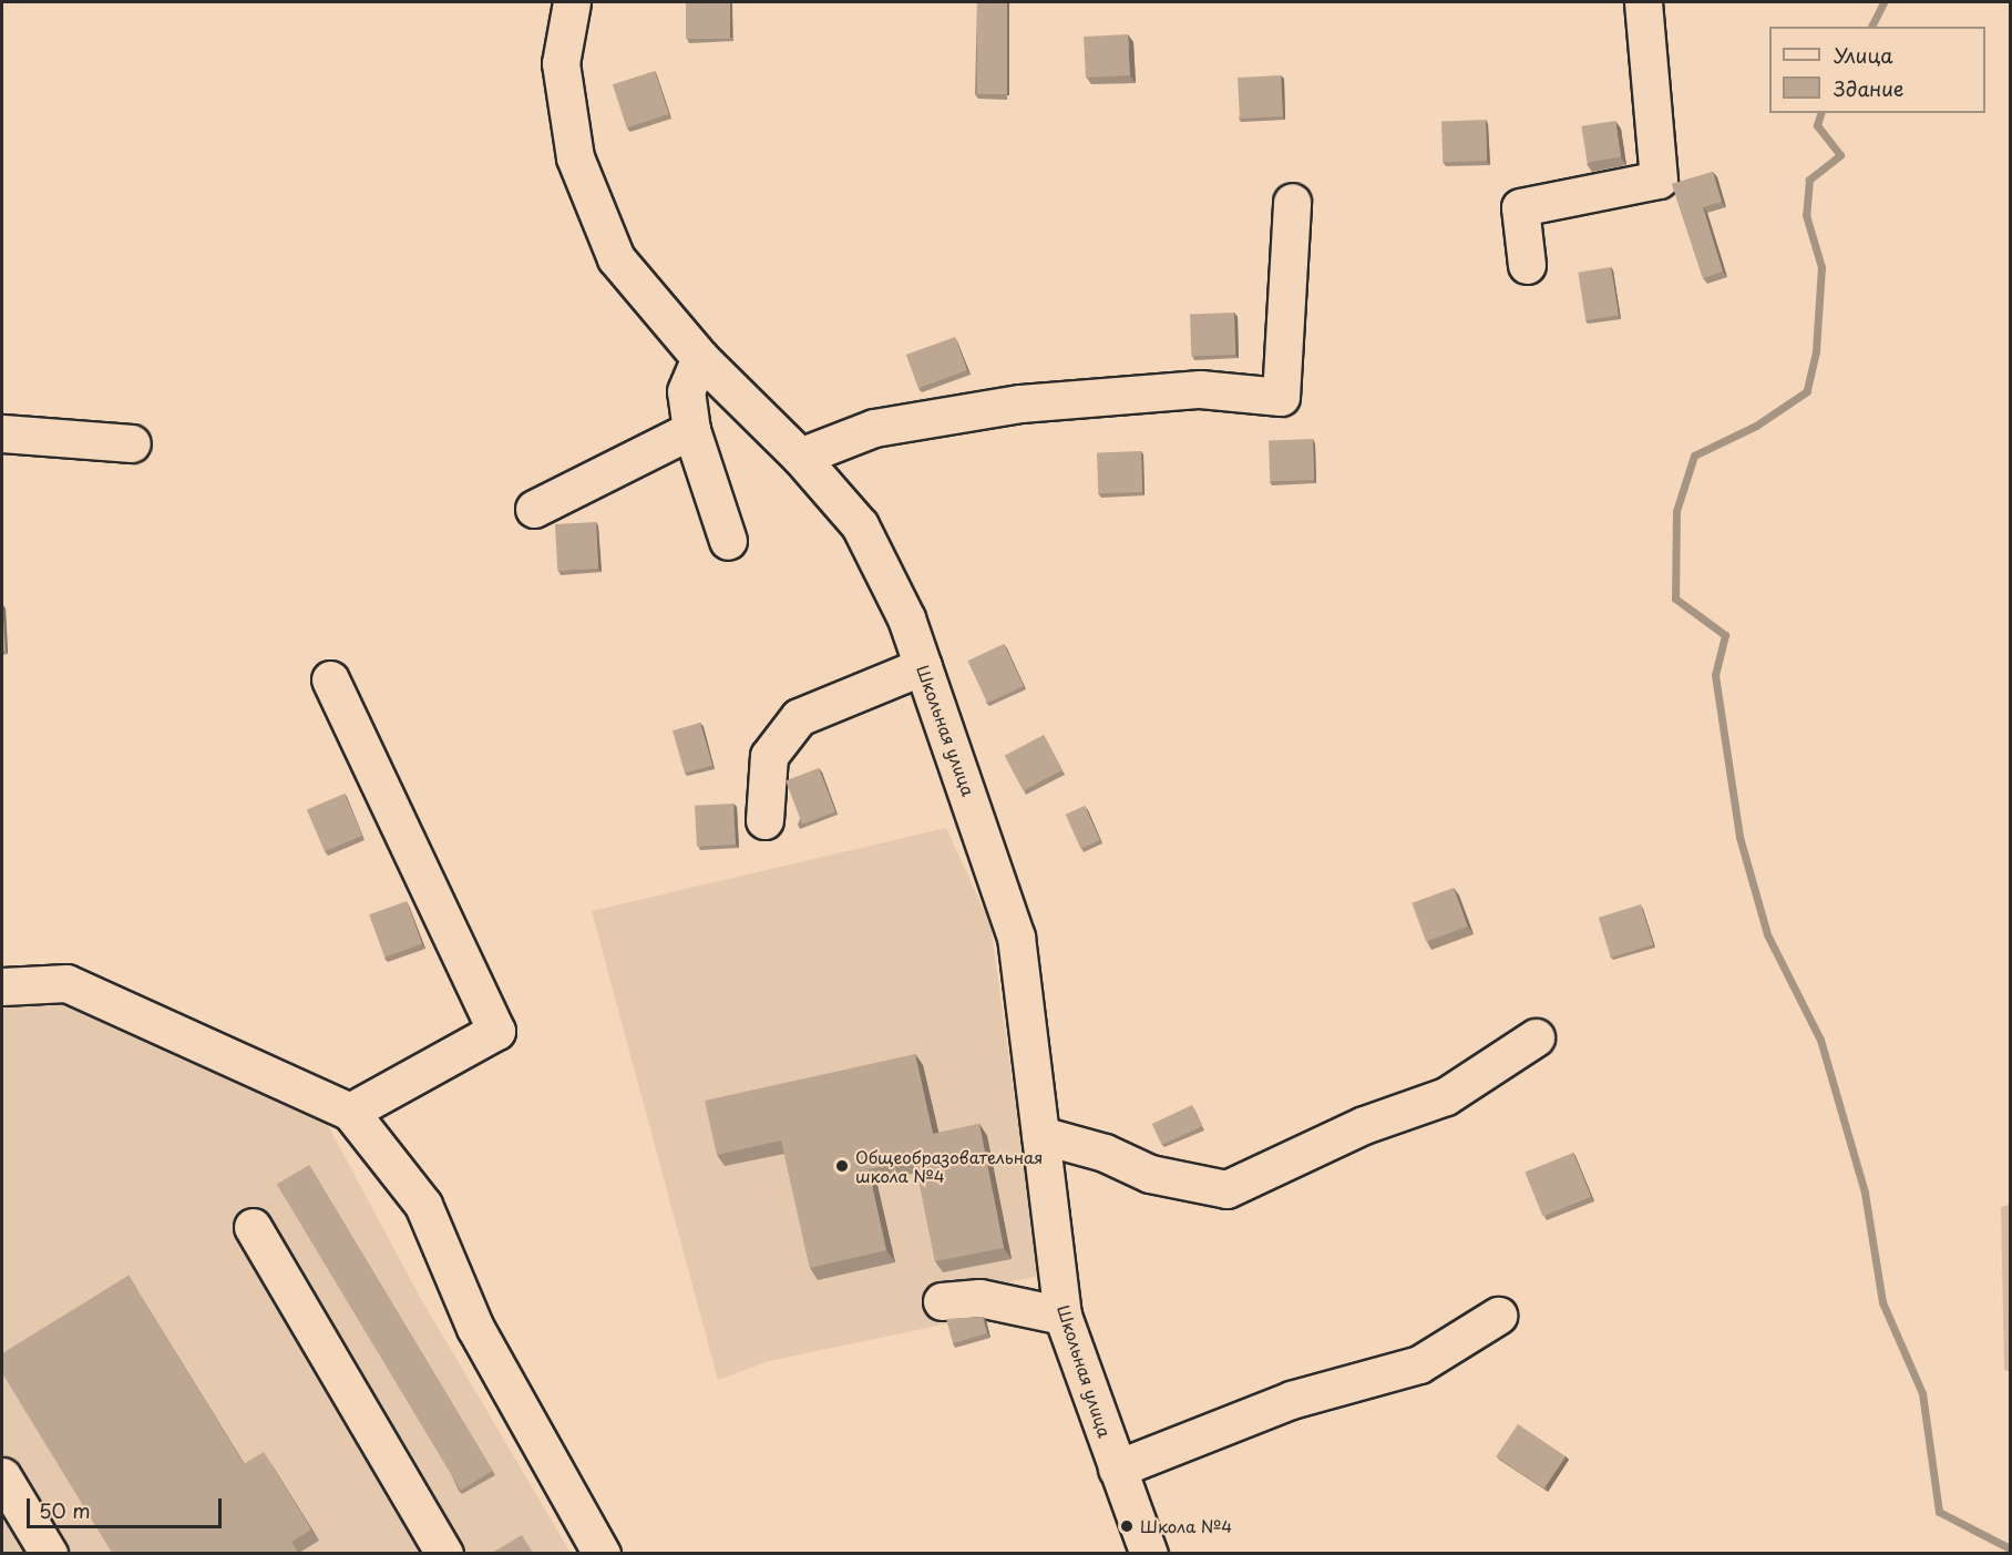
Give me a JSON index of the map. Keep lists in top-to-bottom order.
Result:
{
  "streets": {
    "street": ["Школьная улица"]
  },
  "places": ["Общеобразовательная школа №4", "Школа №4"],
  "legend": ["Улица", "Здание"],
  "scale_bar": "50 m"
}
